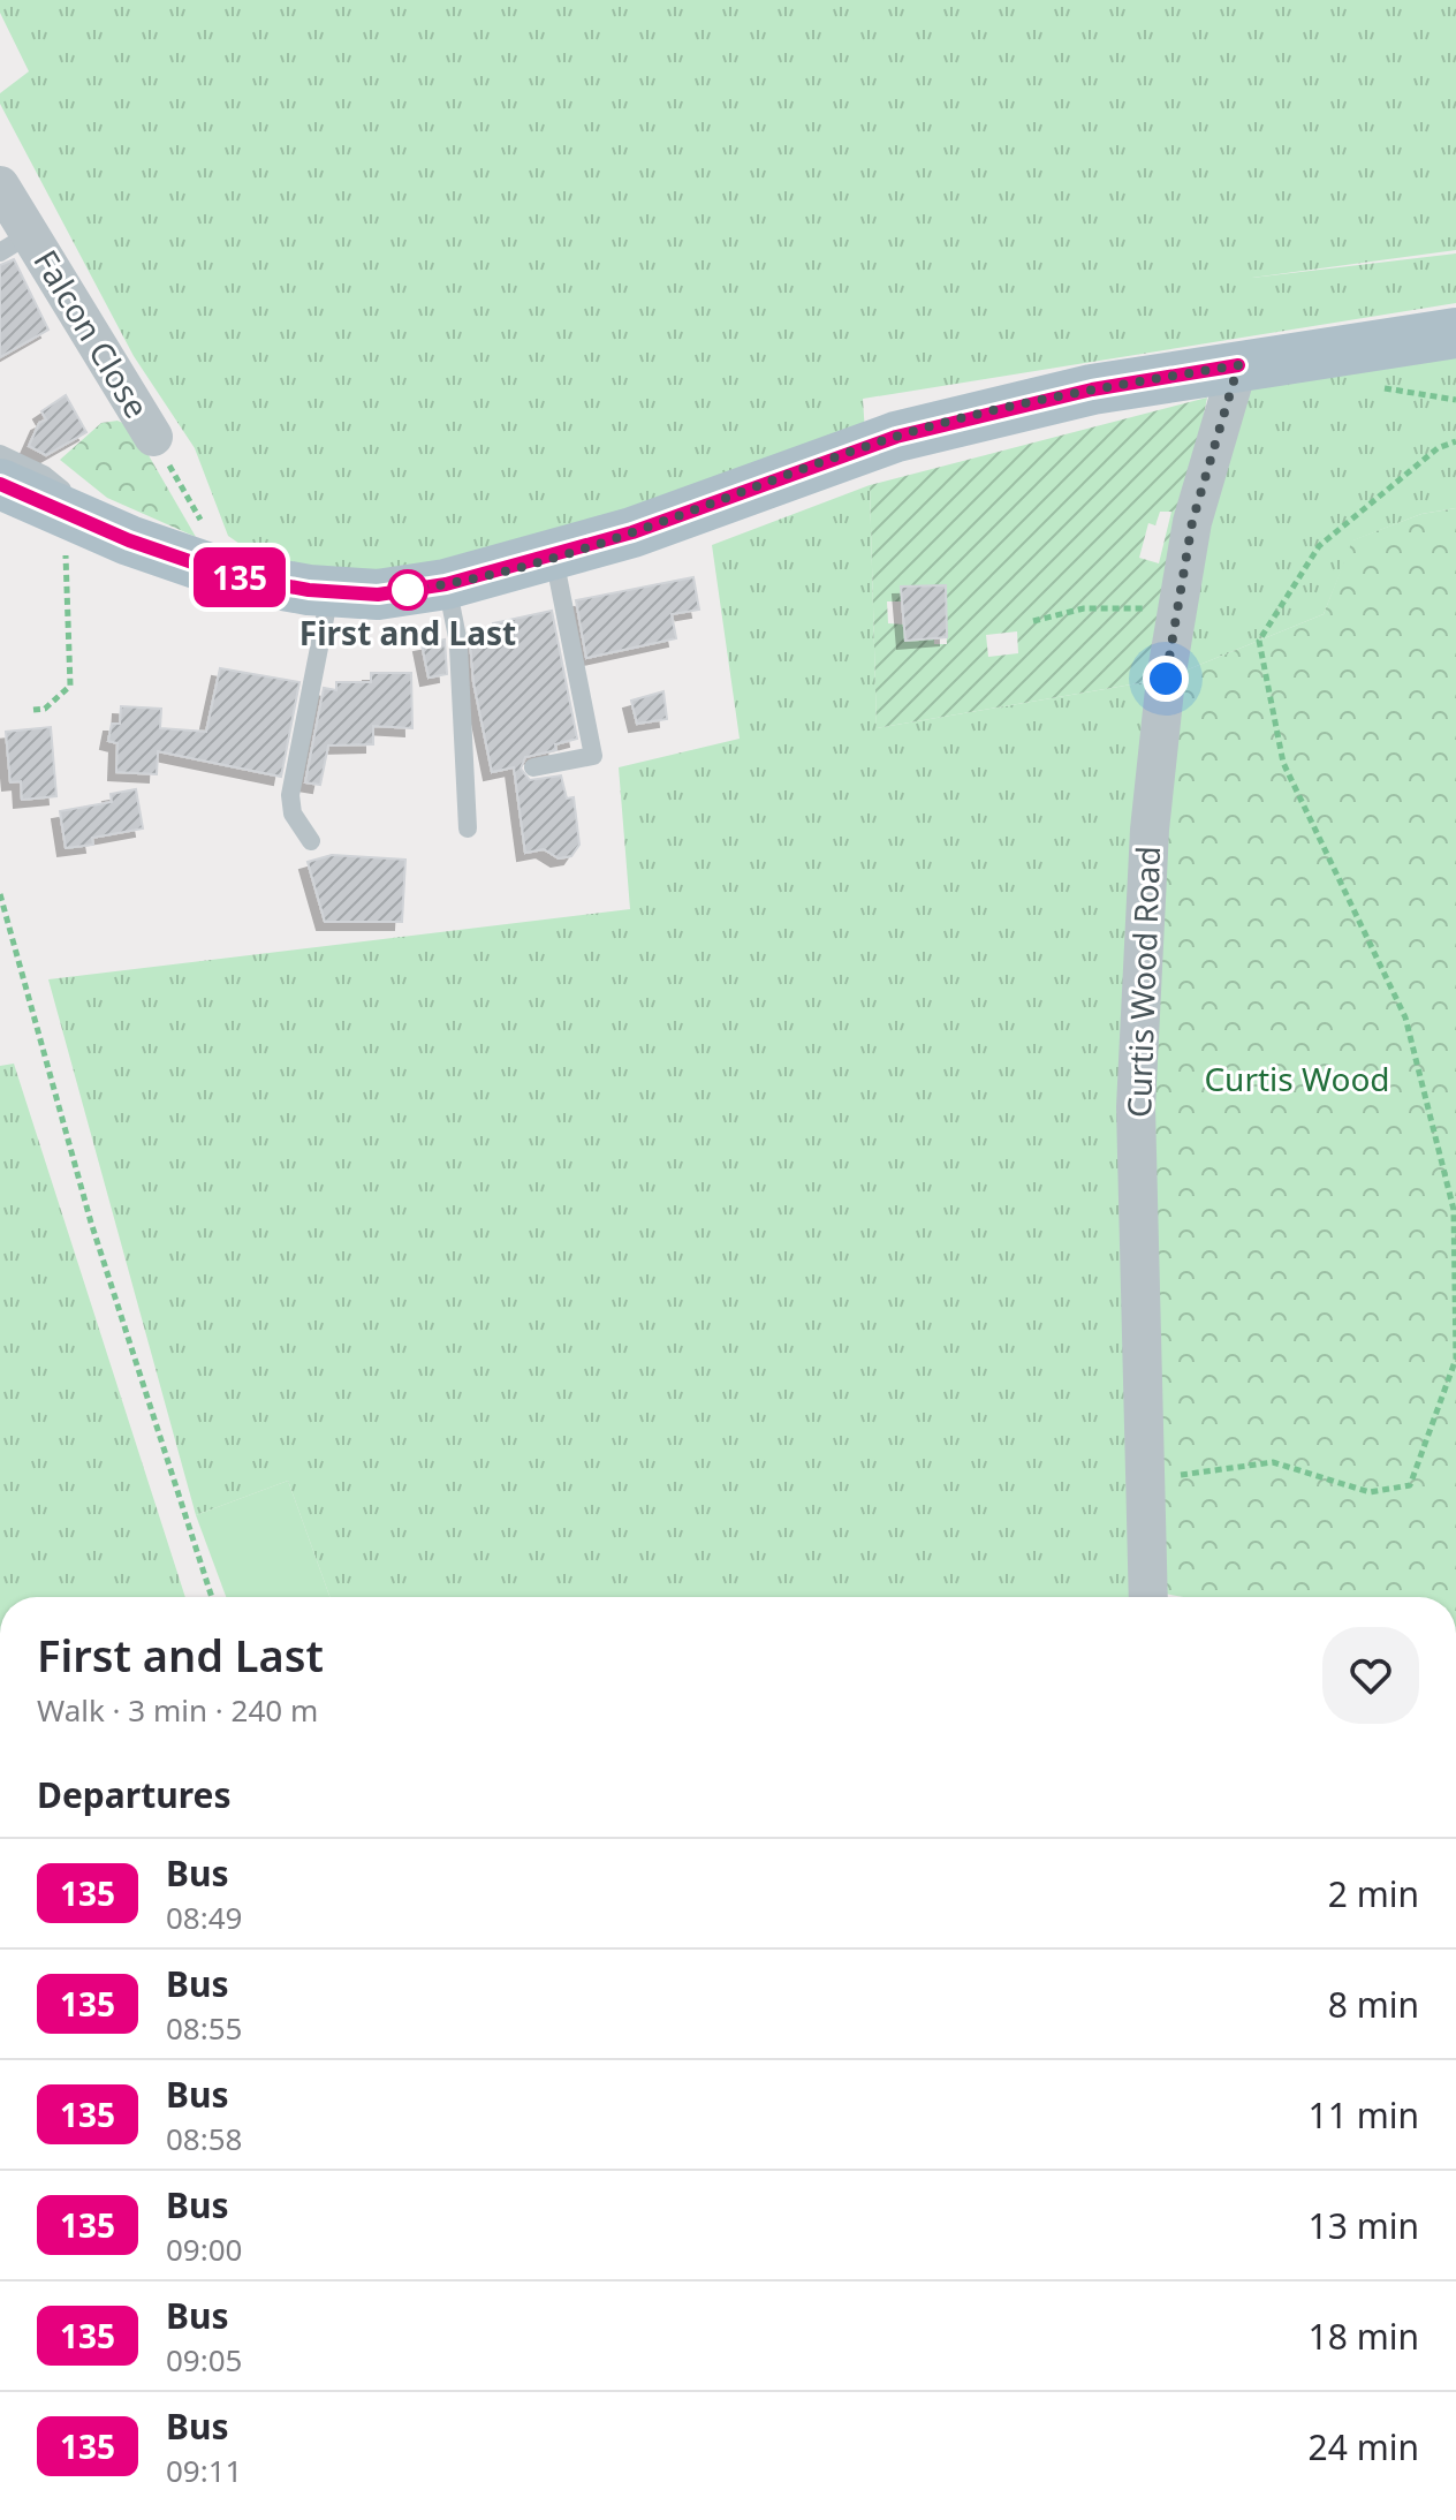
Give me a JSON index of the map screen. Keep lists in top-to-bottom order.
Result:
{
  "streets": {
    "street": ["Falcon Close", "Curtis Wood Road"]
  },
  "parks": ["Curtis Wood"],
  "places": ["First and Last"],
  "lines": ["bus line 135"],
  "page": {
    "on_map": "135",
    "heading": [
      ["First and Last", "Walk · 3 min · 240 m"],
      "Departures"
    ],
    "list": [
      {
        "mark": "135",
        "name": "Bus",
        "note": "08:49",
        "value": "2 min"
      },
      {
        "mark": "135",
        "name": "Bus",
        "note": "08:55",
        "value": "8 min"
      },
      {
        "mark": "135",
        "name": "Bus",
        "note": "08:58",
        "value": "11 min"
      },
      {
        "mark": "135",
        "name": "Bus",
        "note": "09:00",
        "value": "13 min"
      },
      {
        "mark": "135",
        "name": "Bus",
        "note": "09:05",
        "value": "18 min"
      },
      {
        "mark": "135",
        "name": "Bus",
        "note": "09:11",
        "value": "24 min"
      }
    ]
  }
}
